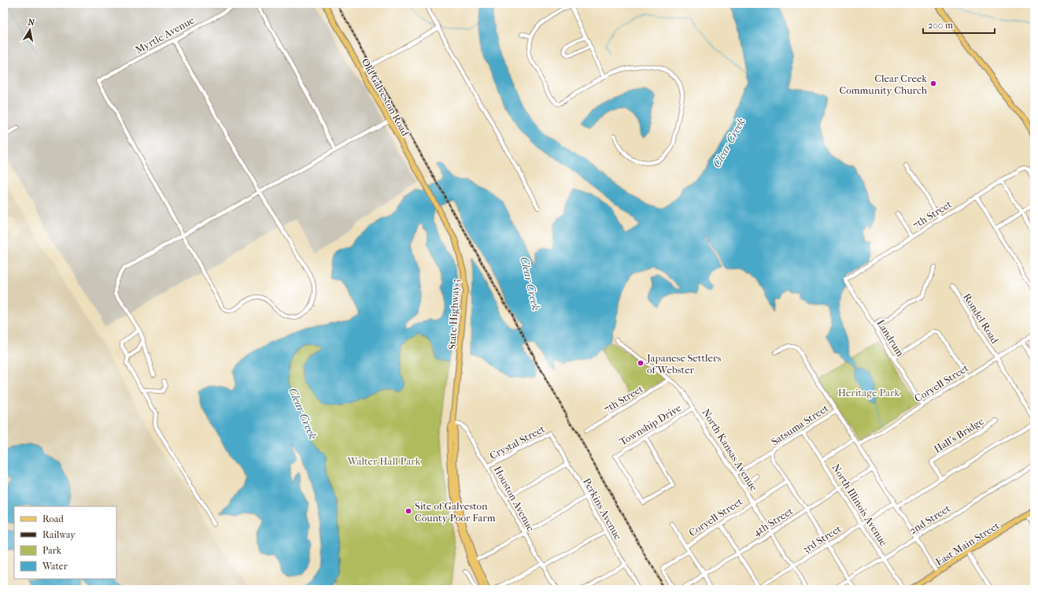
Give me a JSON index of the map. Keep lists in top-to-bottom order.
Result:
{
  "streets": {
    "main road": ["Old Galveston Road", "State Highway 3", "East Main Street"],
    "street": [
      "Myrtle Avenue",
      "7th Street",
      "Rondel Road",
      "Landrum",
      "Coryell Street",
      "Township Drive",
      "Satsuma Street",
      "Hall's Bridge",
      "Crystal Street",
      "North Kansas Avenue",
      "Houston Avenue",
      "North Illinois Avenue",
      "Perkins Avenue",
      "2nd Street",
      "4th Street",
      "3rd Street"
    ]
  },
  "crossings": [
    ["Old Galveston Road", "State Highway 3"],
    ["7th Street", "Landrum"],
    ["7th Street", "North Kansas Avenue"],
    ["State Highway 3", "Houston Avenue"],
    ["Rondel Road", "Coryell Street"],
    ["Landrum", "Coryell Street"],
    ["Coryell Street", "North Kansas Avenue"],
    ["Township Drive", "North Kansas Avenue"],
    ["Satsuma Street", "North Kansas Avenue"],
    ["Satsuma Street", "North Illinois Avenue"],
    ["Crystal Street", "Houston Avenue"],
    ["Crystal Street", "Perkins Avenue"],
    ["North Kansas Avenue", "4th Street"],
    ["North Kansas Avenue", "3rd Street"],
    ["North Illinois Avenue", "2nd Street"],
    ["North Illinois Avenue", "4th Street"],
    ["North Illinois Avenue", "3rd Street"]
  ],
  "water": ["Clear Creek"],
  "parks": ["Heritage Park", "Walter Hall Park"],
  "places": ["Clear Creek Community Church", "Japanese Settlers of Webster", "Site of Galveston County Poor Farm"],
  "legend": [
    "Road",
    "Railway",
    "Park",
    "Water"
  ],
  "scale_bar": "200 m",
  "north": "top"
}
